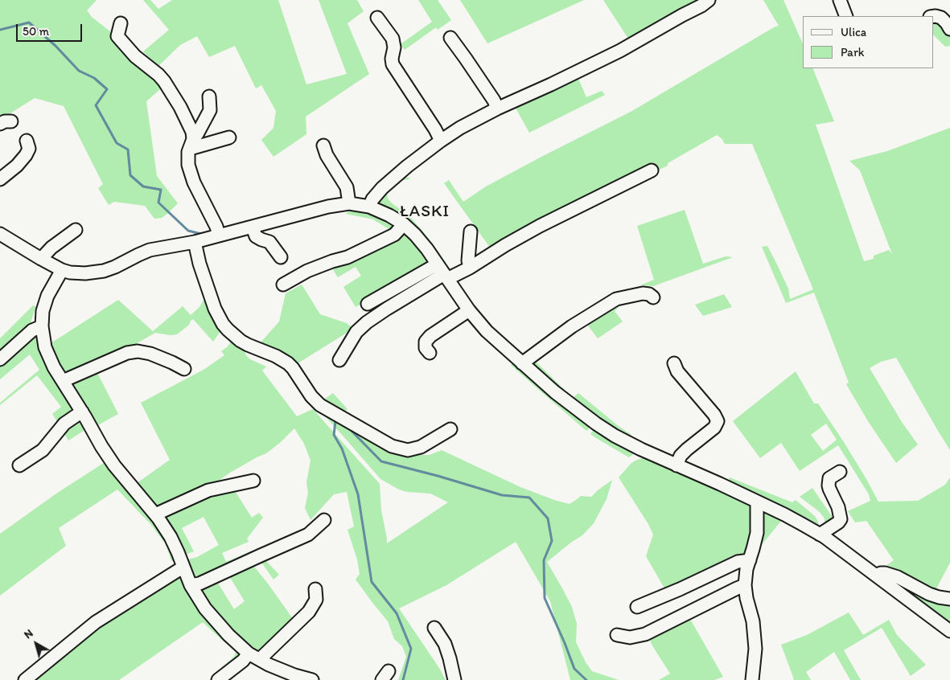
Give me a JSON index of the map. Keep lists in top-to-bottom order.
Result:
{
  "districts": ["ŁASKI"],
  "legend": ["Ulica", "Park"],
  "scale_bar": "50 m",
  "north": "top left"
}
